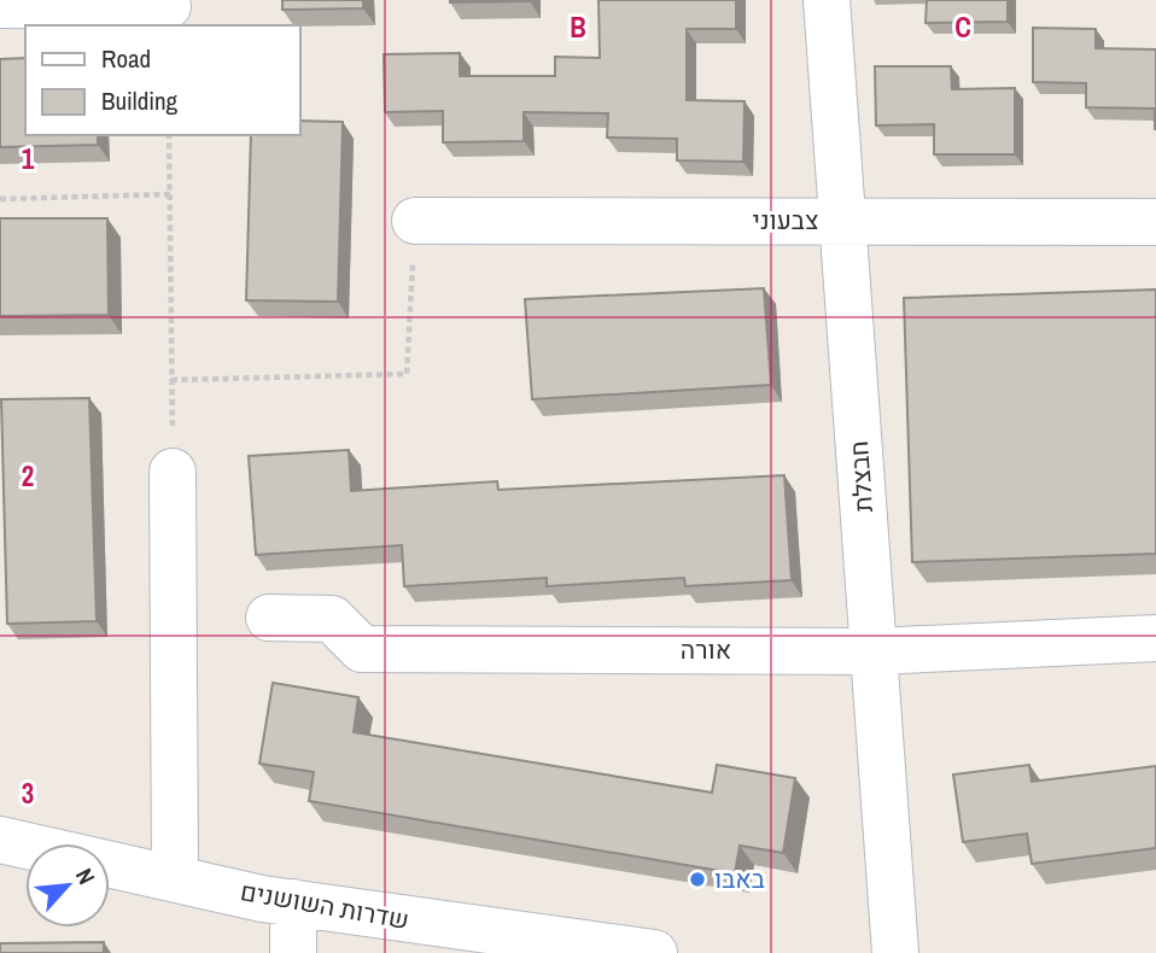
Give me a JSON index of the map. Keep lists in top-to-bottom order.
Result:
{
  "streets": {
    "street": [
      "צבעוני",
      "חבצלת",
      "אורה",
      "שדרות השושנים"
    ]
  },
  "crossings": [
    ["צבעוני", "חבצלת"],
    ["חבצלת", "אורה"]
  ],
  "places": ["באבו"],
  "legend": ["Road", "Building"],
  "north": "top right",
  "grid": {
    "columns": ["B", "C"],
    "rows": ["1", "2", "3"]
  }
}
